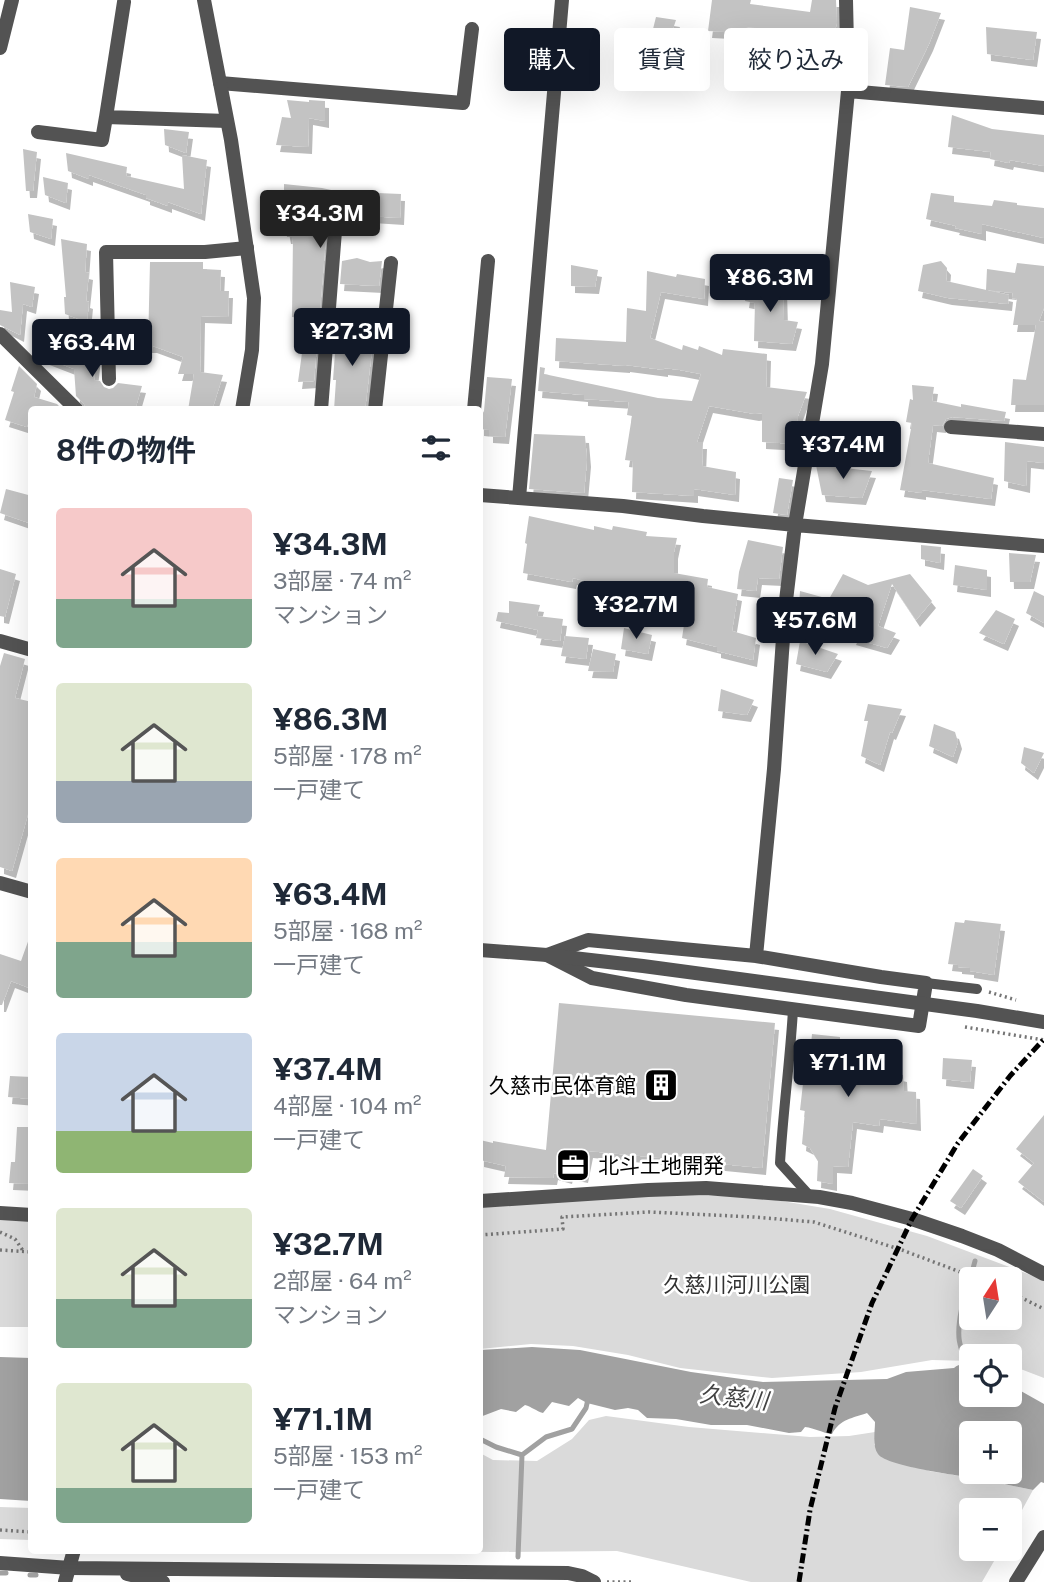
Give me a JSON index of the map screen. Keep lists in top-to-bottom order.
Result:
{
  "water": ["久慈川"],
  "parks": ["久慈川河川公園"],
  "places": {
    "building": ["久慈市民体育館"],
    "office": ["北斗土地開発"]
  },
  "north": "top",
  "page": {
    "chip": ["購入", "賃貸", "絞り込み"],
    "price": [
      "¥34.3M",
      "¥86.3M",
      "¥27.3M",
      "¥63.4M",
      "¥37.4M",
      "¥32.7M",
      "¥57.6M",
      "¥71.1M"
    ],
    "heading": "8件の物件",
    "list": [
      {
        "name": "¥34.3M",
        "note": "3部屋 · 74 m² · マンション"
      },
      {
        "name": "¥86.3M",
        "note": "5部屋 · 178 m² · 一戸建て"
      },
      {
        "name": "¥63.4M",
        "note": "5部屋 · 168 m² · 一戸建て"
      },
      {
        "name": "¥37.4M",
        "note": "4部屋 · 104 m² · 一戸建て"
      },
      {
        "name": "¥32.7M",
        "note": "2部屋 · 64 m² · マンション"
      },
      {
        "name": "¥71.1M",
        "note": "5部屋 · 153 m² · 一戸建て"
      }
    ],
    "map_buttons": ["+", "−"]
  }
}
